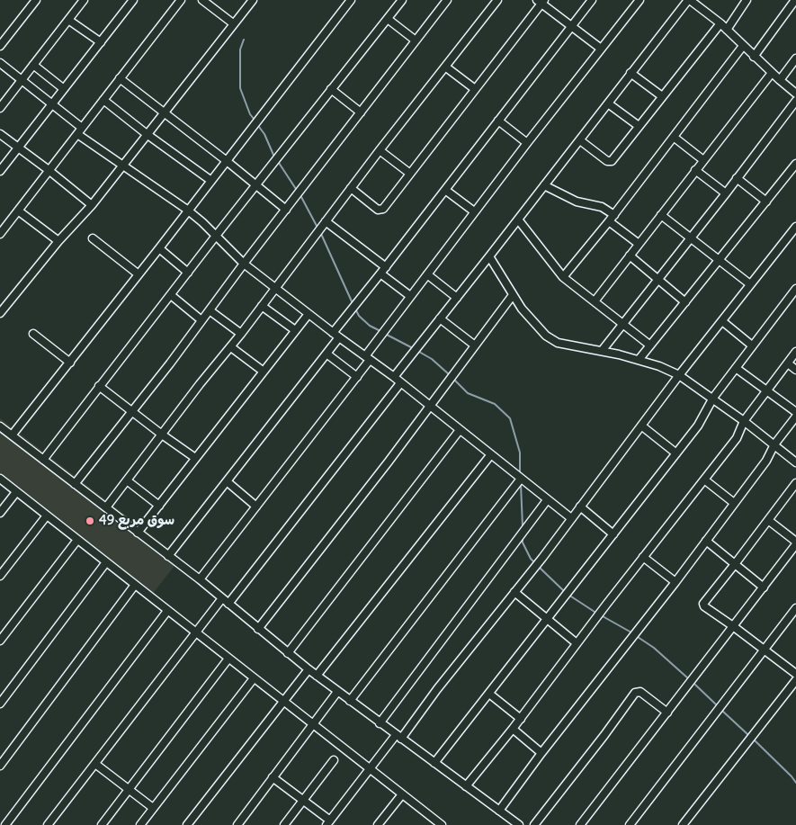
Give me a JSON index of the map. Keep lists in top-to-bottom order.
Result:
{
  "places": ["سوق مربع 49"]
}
